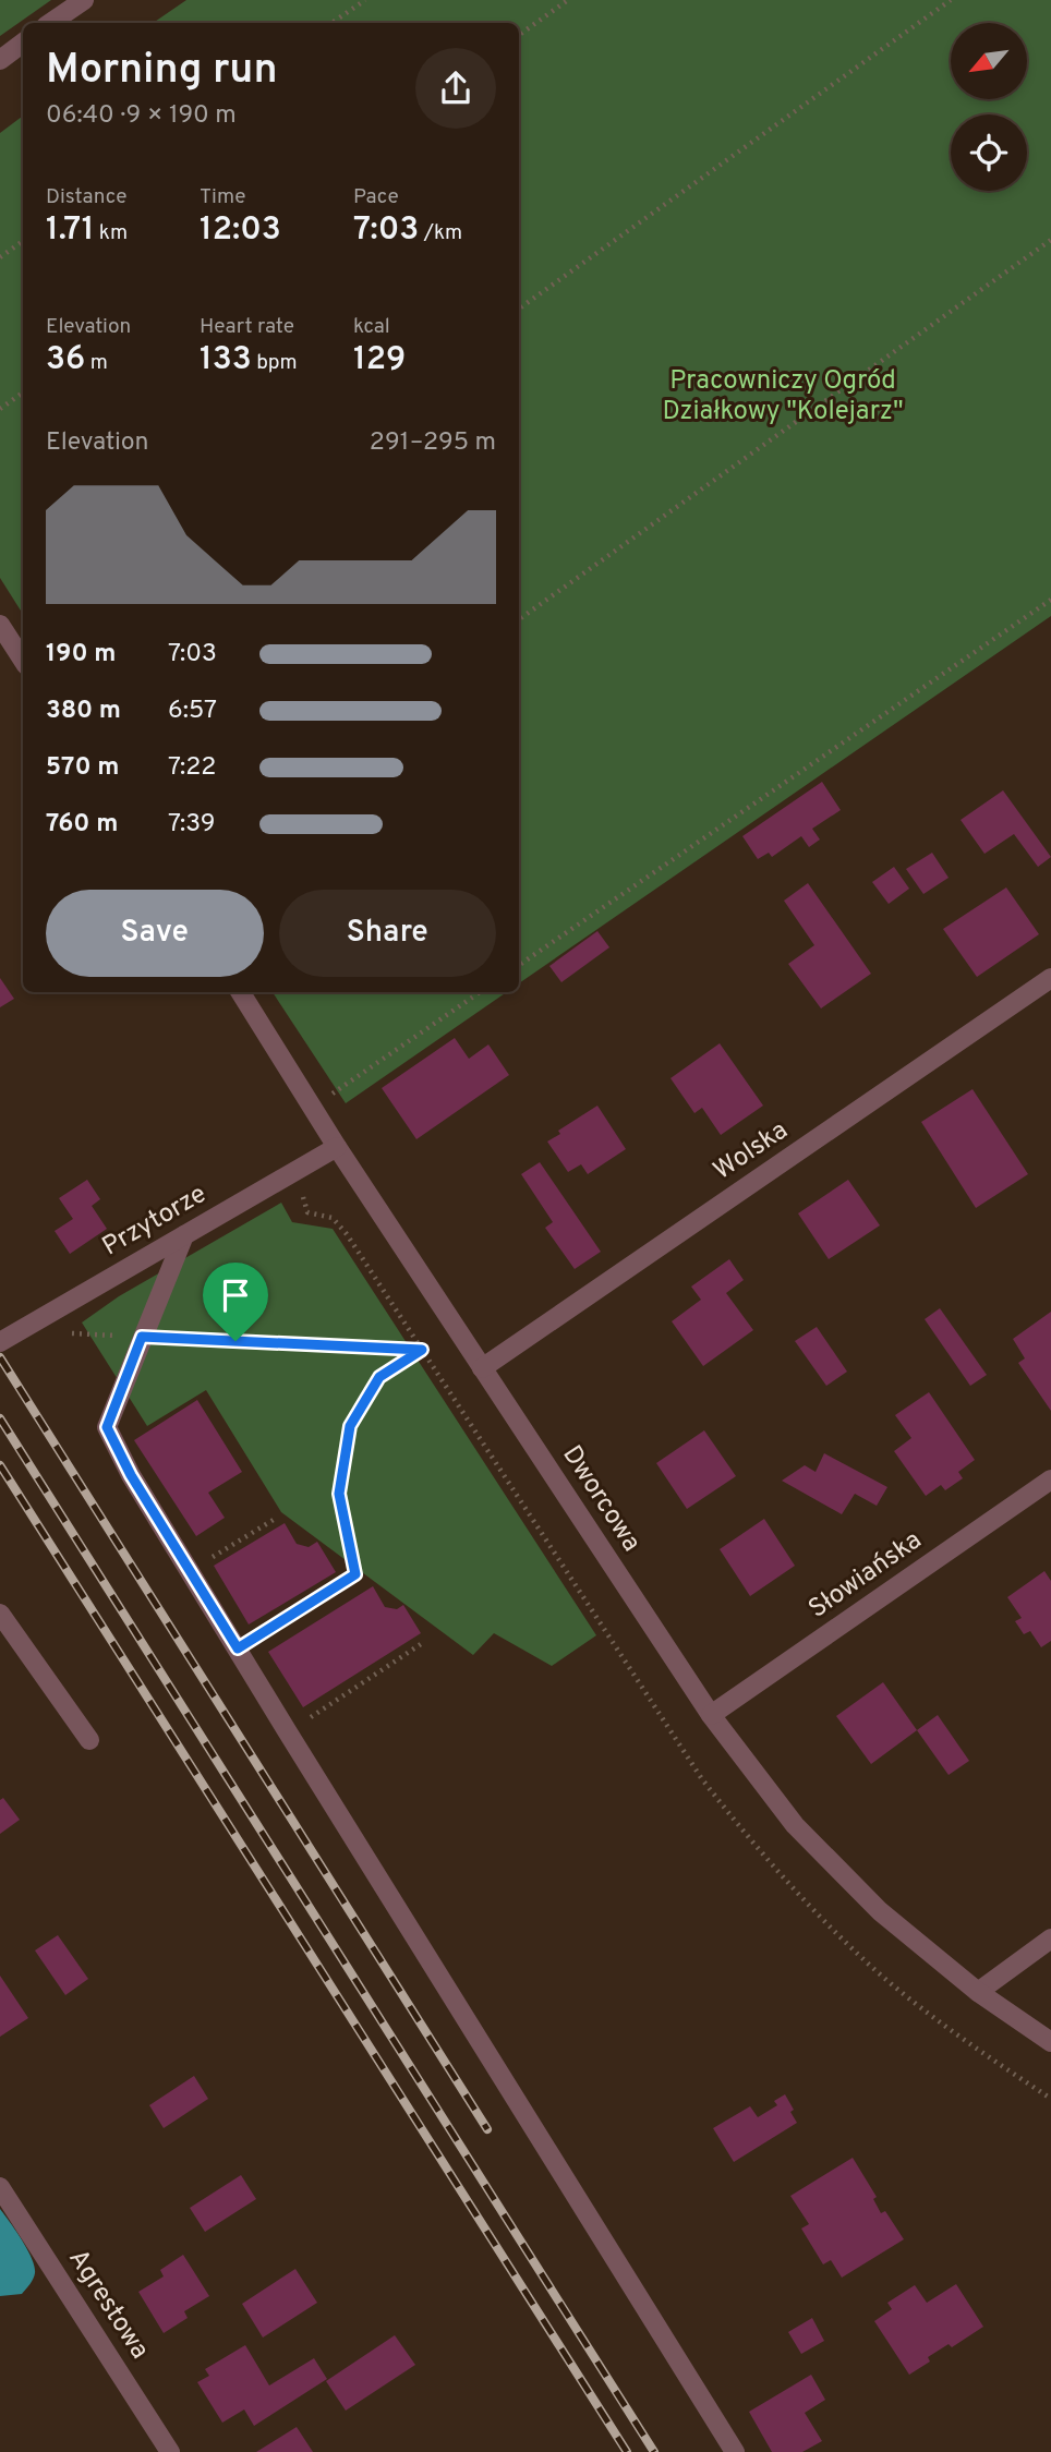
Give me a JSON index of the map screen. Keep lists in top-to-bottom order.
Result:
{
  "streets": {
    "street": [
      "Wolska",
      "Przytorze",
      "Dworcowa",
      "Słowiańska",
      "Agrestowa"
    ]
  },
  "crossings": [
    ["Wolska", "Dworcowa"],
    ["Przytorze", "Dworcowa"],
    ["Dworcowa", "Słowiańska"]
  ],
  "parks": ["Pracowniczy Ogród Działkowy \"Kolejarz\""],
  "north": "bottom left",
  "page": {
    "heading": ["Morning run", "06:40 · 9 × 190 m"],
    "stats": [
      ["Distance", "1.71 km"],
      ["Time", "12:03"],
      ["Pace", "7:03 /km"],
      ["Elevation", "36 m"],
      ["Heart rate", "133 bpm"],
      ["kcal", "129"]
    ],
    "chart": ["Elevation", "291–295 m"],
    "list": [
      {
        "name": "190 m",
        "note": "7:03"
      },
      {
        "name": "380 m",
        "note": "6:57"
      },
      {
        "name": "570 m",
        "note": "7:22"
      },
      {
        "name": "760 m",
        "note": "7:39"
      }
    ],
    "buttons": ["Save", "Share"]
  }
}
